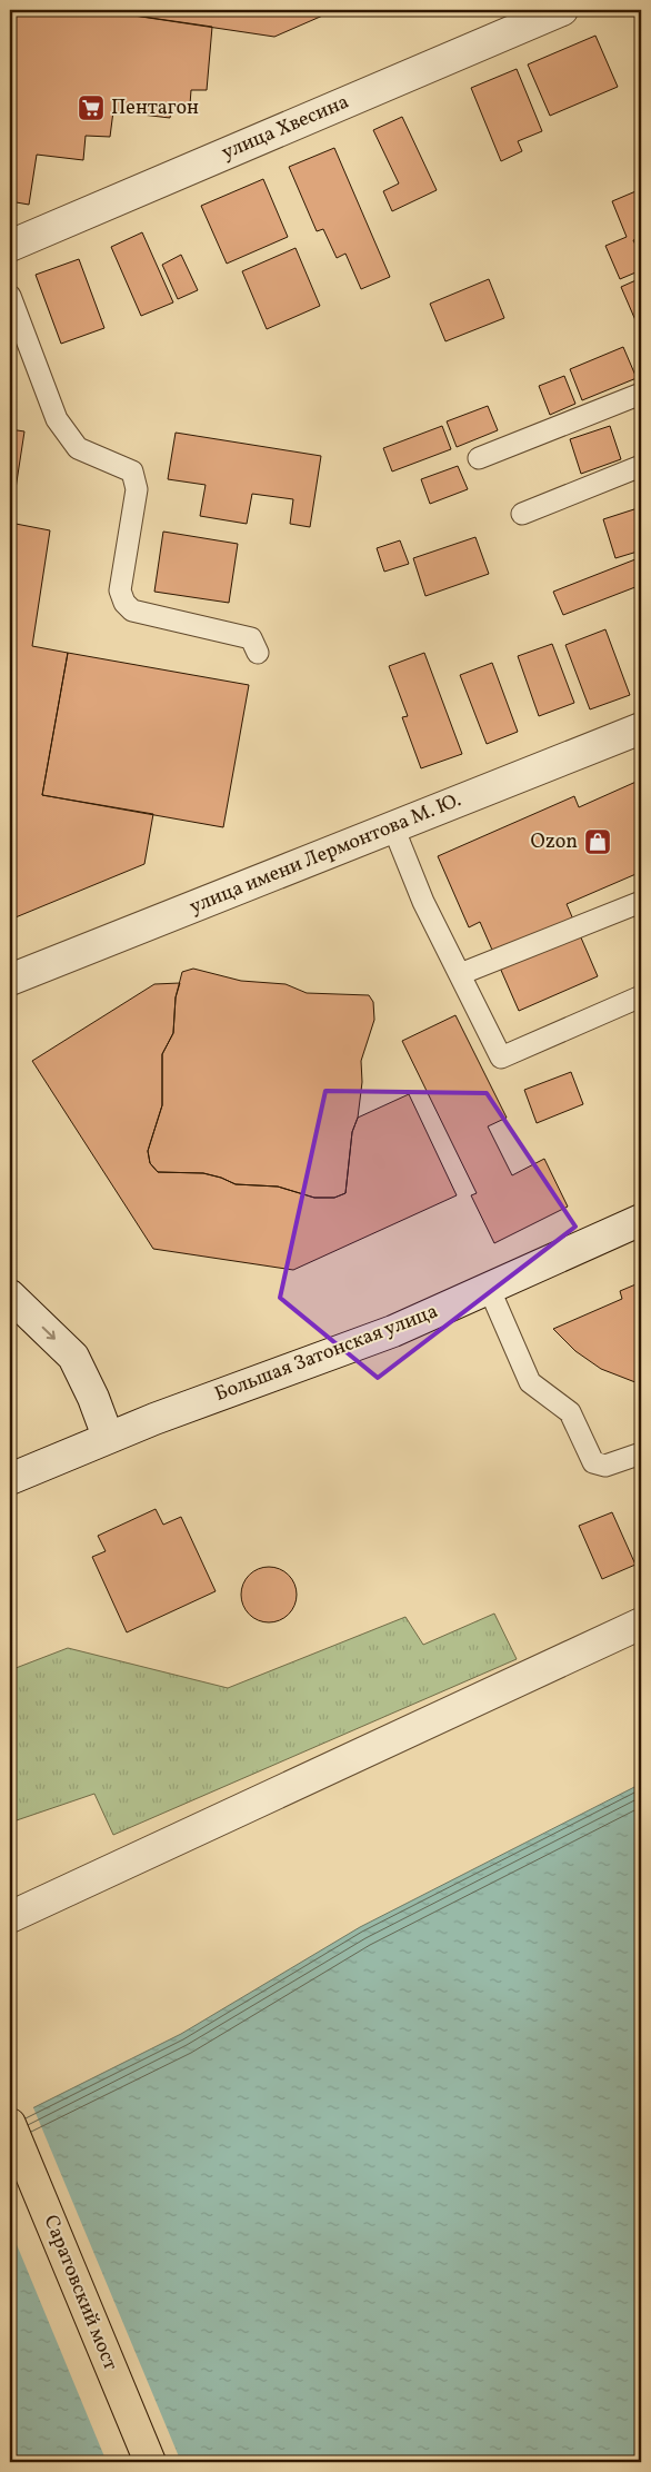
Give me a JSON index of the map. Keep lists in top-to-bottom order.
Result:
{
  "streets": {
    "main road": ["Саратовский мост"],
    "street": ["улица Хвесина", "улица имени Лермонтова М. Ю.", "Большая Затонская улица"]
  },
  "places": {
    "supermarket": ["Пентагон"],
    "shop": ["Ozon"]
  }
}
